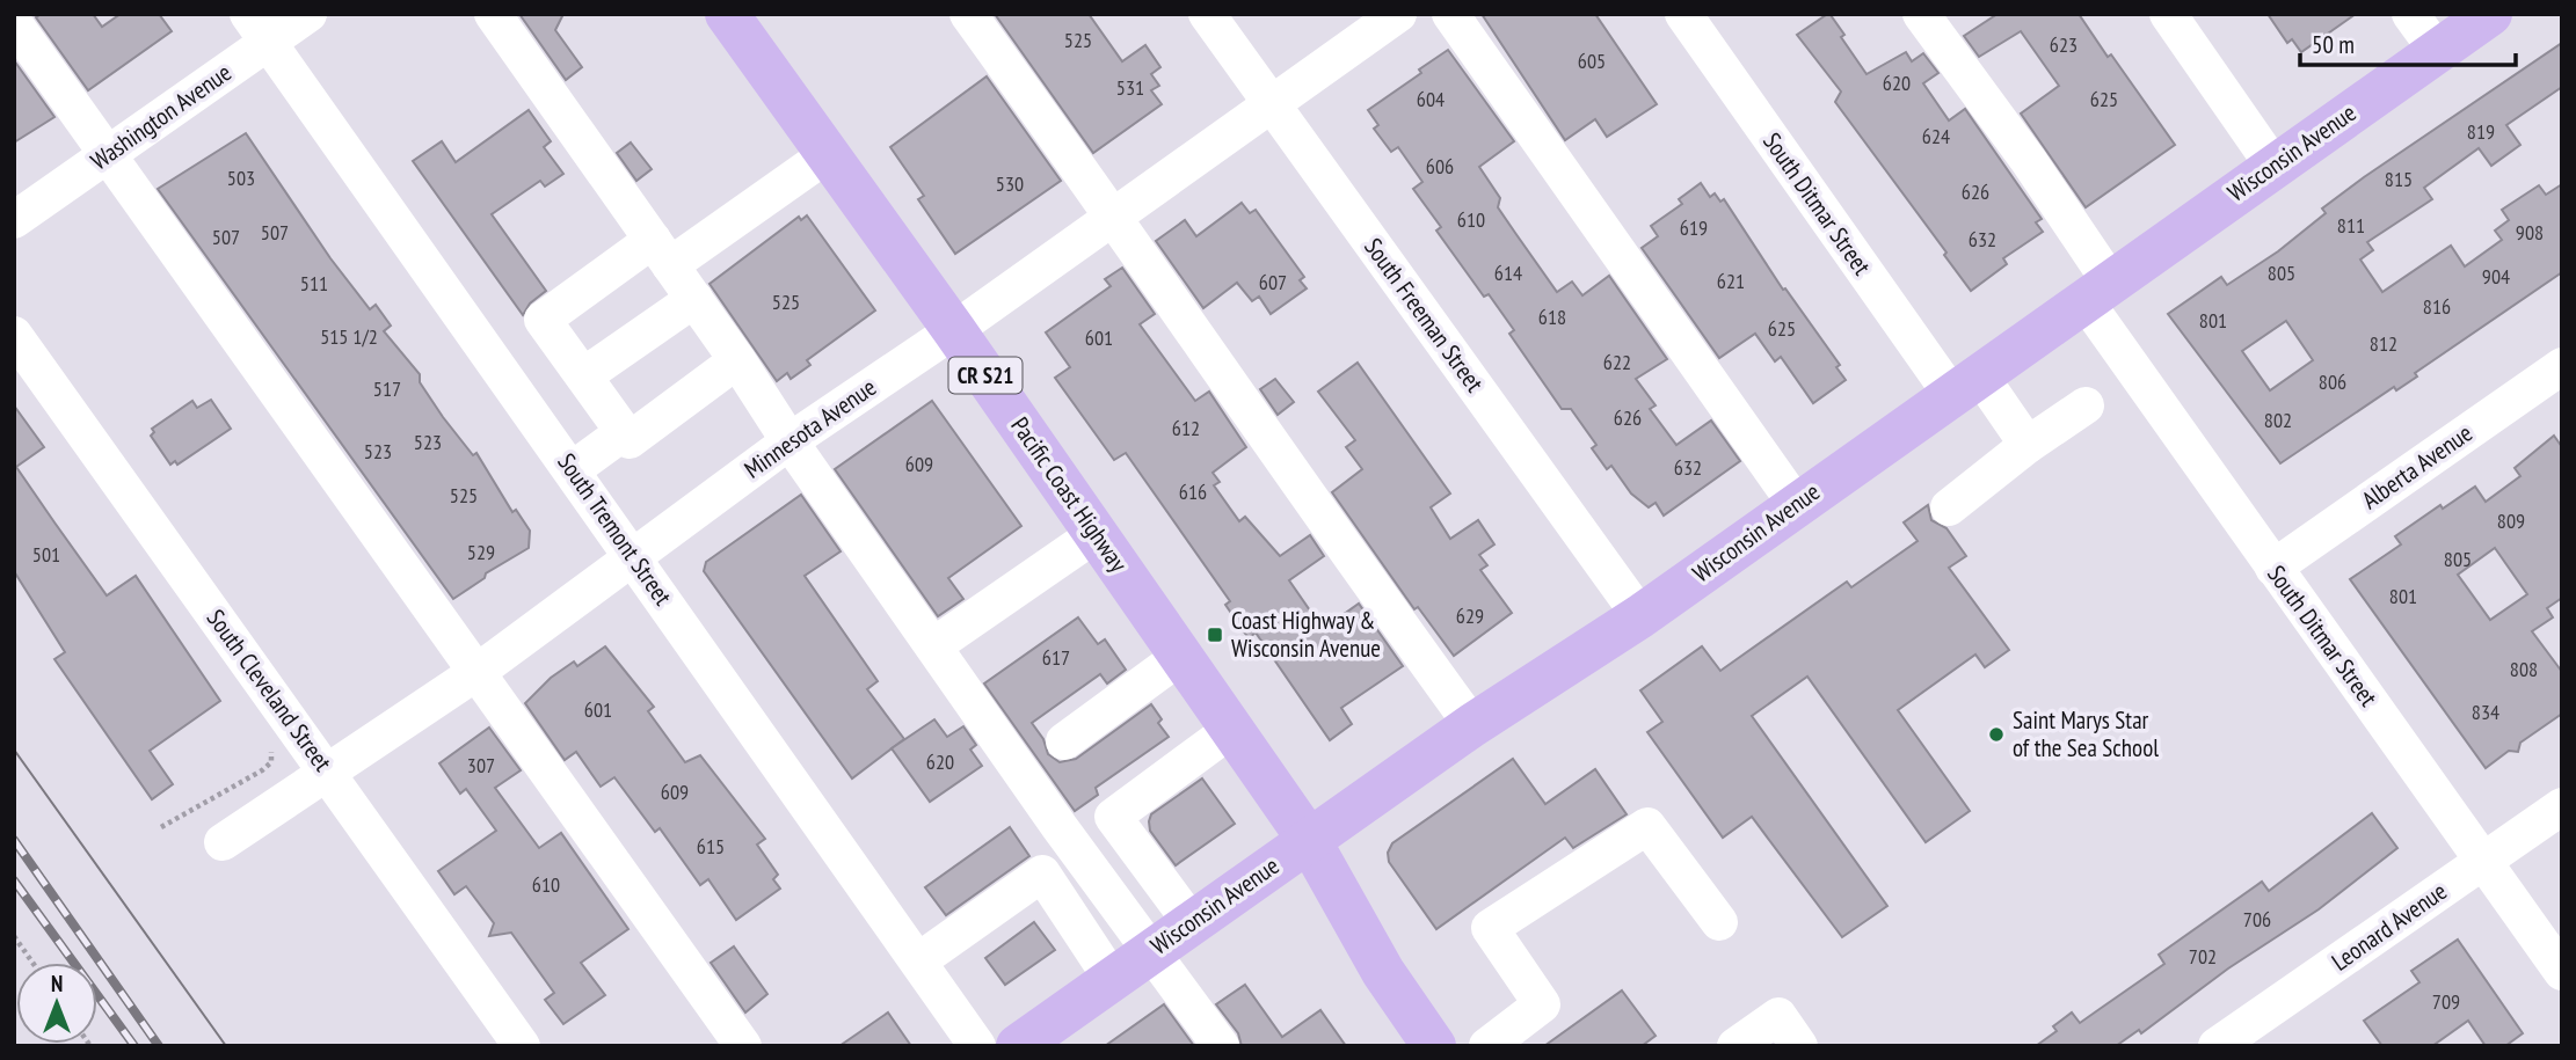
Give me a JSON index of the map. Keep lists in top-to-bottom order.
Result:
{
  "streets": {
    "main road": ["Wisconsin Avenue", "CR S21", "Pacific Coast Highway"],
    "street": [
      "Washington Avenue",
      "South Ditmar Street",
      "South Freeman Street",
      "Minnesota Avenue",
      "Alberta Avenue",
      "South Tremont Street",
      "South Cleveland Street",
      "Leonard Avenue"
    ]
  },
  "crossings": [
    ["Washington Avenue", "South Tremont Street"],
    ["Wisconsin Avenue", "South Ditmar Street"],
    ["Wisconsin Avenue", "South Freeman Street"],
    ["Wisconsin Avenue", "CR S21"],
    ["South Ditmar Street", "Alberta Avenue"],
    ["South Ditmar Street", "Leonard Avenue"],
    ["South Freeman Street", "Minnesota Avenue"],
    ["CR S21", "Pacific Coast Highway"],
    ["Minnesota Avenue", "Pacific Coast Highway"],
    ["Minnesota Avenue", "South Tremont Street"],
    ["Minnesota Avenue", "South Cleveland Street"]
  ],
  "places": {
    "transit": ["Coast Highway & Wisconsin Avenue"],
    "other": ["Saint Marys Star of the Sea School"]
  },
  "house_numbers": [
    "525",
    "623",
    "605",
    "620",
    "531",
    "604",
    "625",
    "819",
    "624",
    "606",
    "503",
    "815",
    "530",
    "626",
    "610",
    "811",
    "619",
    "507",
    "908",
    "507",
    "632",
    "614",
    "805",
    "904",
    "621",
    "607",
    "511",
    "525",
    "816",
    "618",
    "801",
    "625",
    "515 1/2",
    "601",
    "812",
    "622",
    "806",
    "517",
    "626",
    "802",
    "612",
    "523",
    "523",
    "609",
    "632",
    "616",
    "525",
    "809",
    "529",
    "501",
    "805",
    "801",
    "629",
    "617",
    "808",
    "601",
    "834",
    "620",
    "307",
    "609",
    "615",
    "610",
    "706",
    "702",
    "709"
  ],
  "scale_bar": "50 m",
  "north": "top"
}
